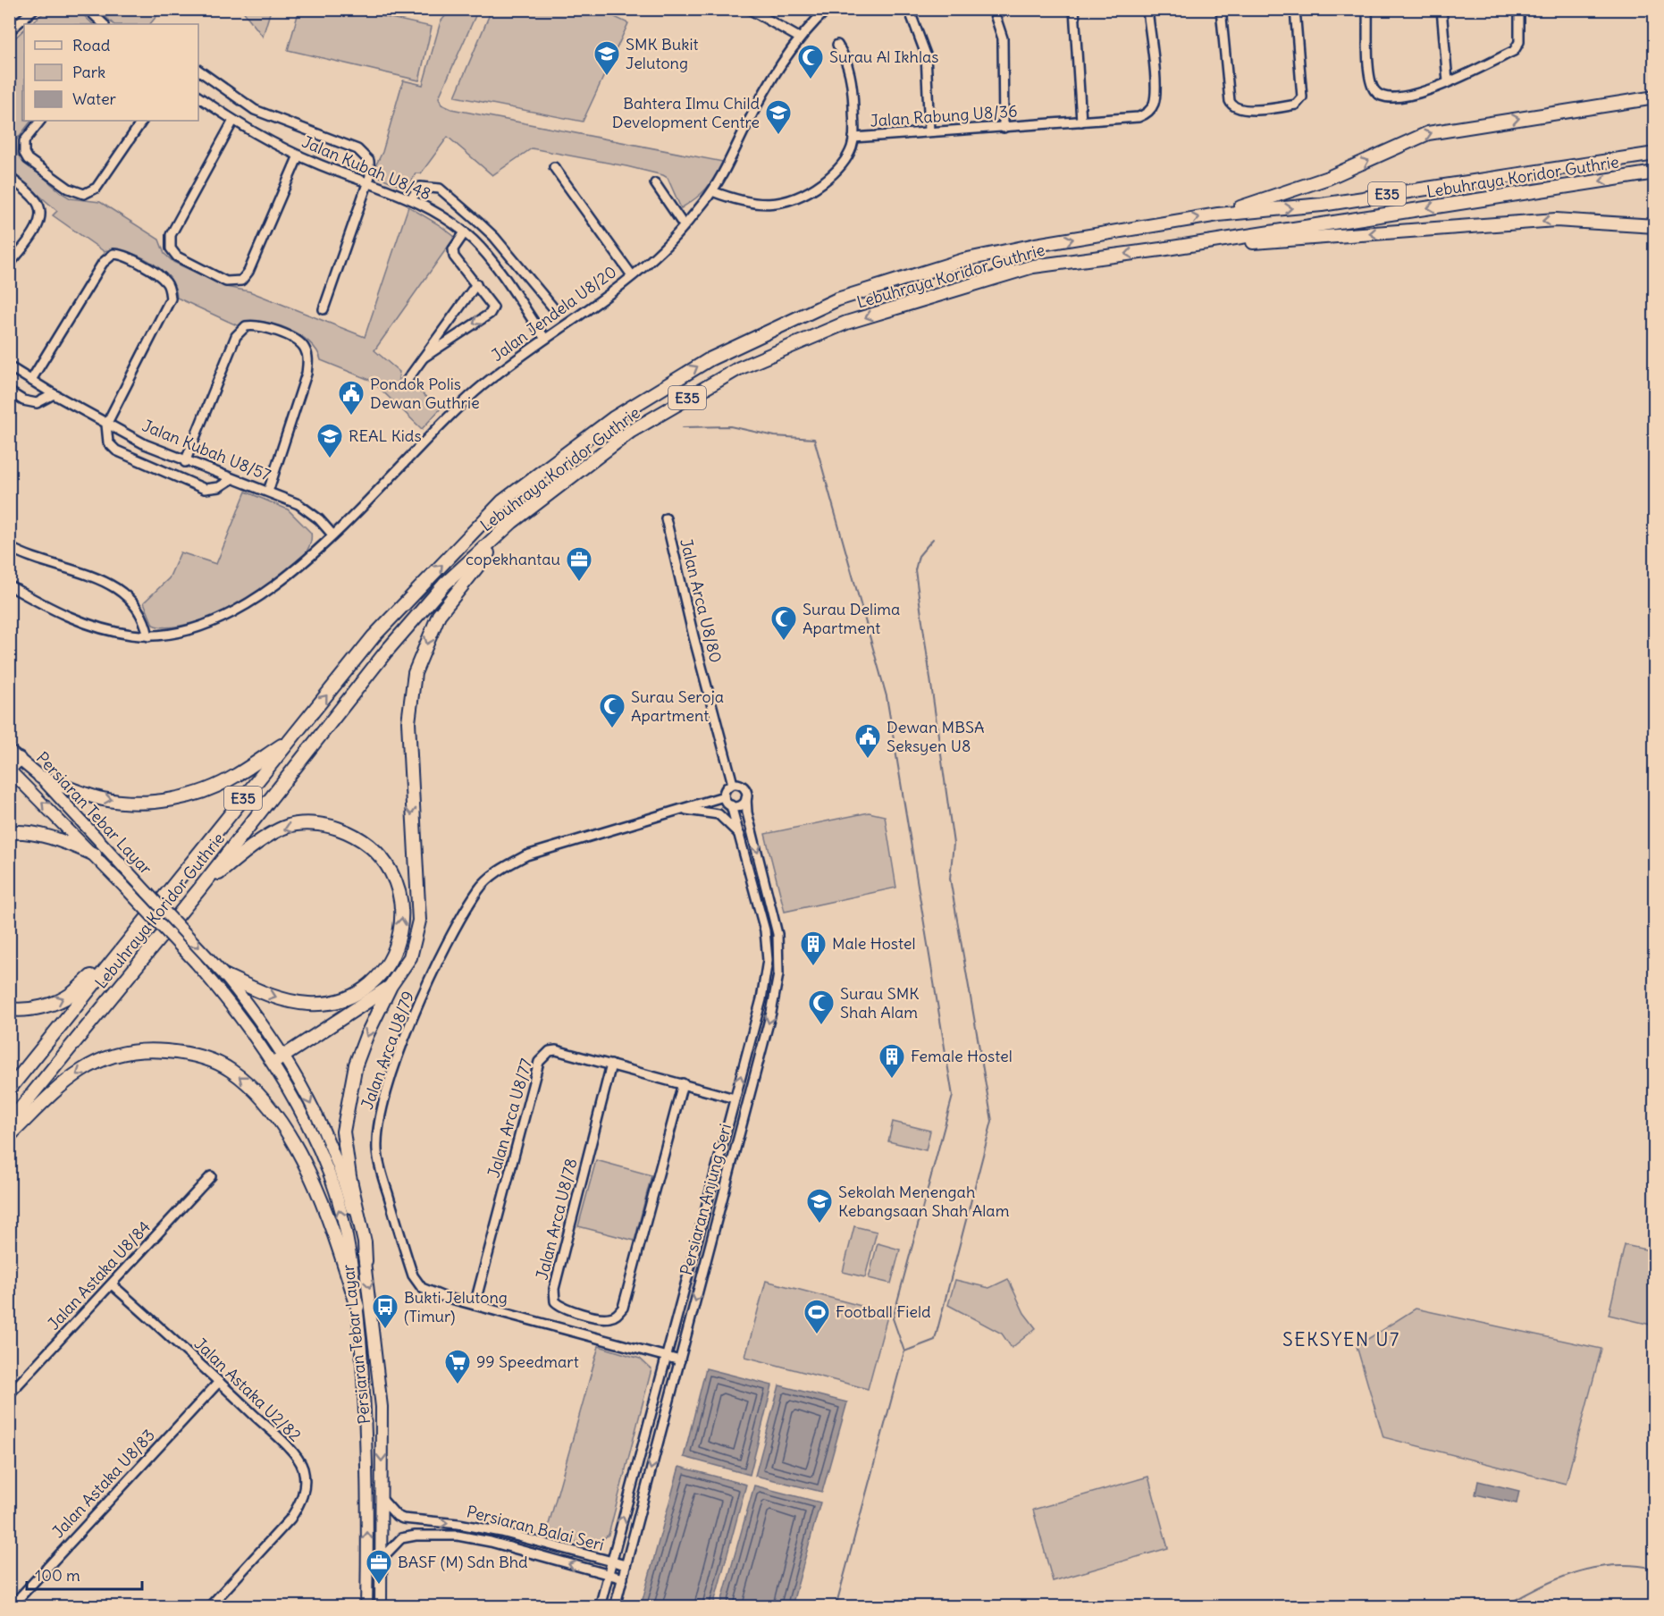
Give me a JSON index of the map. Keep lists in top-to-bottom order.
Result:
{
  "streets": {
    "highway": ["Lebuhraya Koridor Guthrie", "E35"],
    "main road": ["Persiaran Tebar Layar"],
    "street": [
      "Jalan Rabung U8/36",
      "Jalan Kubah U8/48",
      "Jalan Jendela U8/20",
      "Jalan Kubah U8/57",
      "Jalan Arca U8/80",
      "Jalan Arca U8/79",
      "Jalan Arca U8/77",
      "Persiaran Anjung Seri",
      "Jalan Arca U8/78",
      "Jalan Astaka U8/84",
      "Jalan Astaka U2/82",
      "Jalan Astaka U8/83",
      "Persiaran Balai Seri"
    ]
  },
  "crossings": [
    ["Jalan Rabung U8/36", "Jalan Jendela U8/20"],
    ["Jalan Kubah U8/48", "Jalan Jendela U8/20"],
    ["Jalan Jendela U8/20", "Jalan Kubah U8/57"],
    ["Jalan Arca U8/80", "Jalan Arca U8/79"],
    ["Jalan Arca U8/80", "Persiaran Anjung Seri"],
    ["Persiaran Tebar Layar", "Persiaran Balai Seri"],
    ["Jalan Arca U8/79", "Jalan Arca U8/77"],
    ["Jalan Arca U8/79", "Persiaran Anjung Seri"],
    ["Jalan Arca U8/77", "Persiaran Anjung Seri"],
    ["Jalan Arca U8/77", "Jalan Arca U8/78"],
    ["Persiaran Anjung Seri", "Persiaran Balai Seri"],
    ["Jalan Astaka U8/84", "Jalan Astaka U2/82"],
    ["Jalan Astaka U2/82", "Jalan Astaka U8/83"]
  ],
  "districts": ["SEKSYEN U7"],
  "places": {
    "school or university": [
      "SMK Bukit Jelutong",
      "Bahtera Ilmu Child Development Centre",
      "REAL Kids",
      "Sekolah Menengah Kebangsaan Shah Alam"
    ],
    "mosque": [
      "Surau Al Ikhlas",
      "Surau Delima Apartment",
      "Surau Seroja Apartment",
      "Surau SMK Shah Alam"
    ],
    "public building": ["Pondok Polis Dewan Guthrie", "Dewan MBSA Seksyen U8"],
    "office": ["copekhantau", "BASF (M) Sdn Bhd"],
    "building": ["Male Hostel", "Female Hostel"],
    "bus stop": ["Bukti Jelutong (Timur)"],
    "sports": ["Football Field"],
    "supermarket": ["99 Speedmart"]
  },
  "legend": ["Road", "Park", "Water"],
  "scale_bar": "100 m"
}
